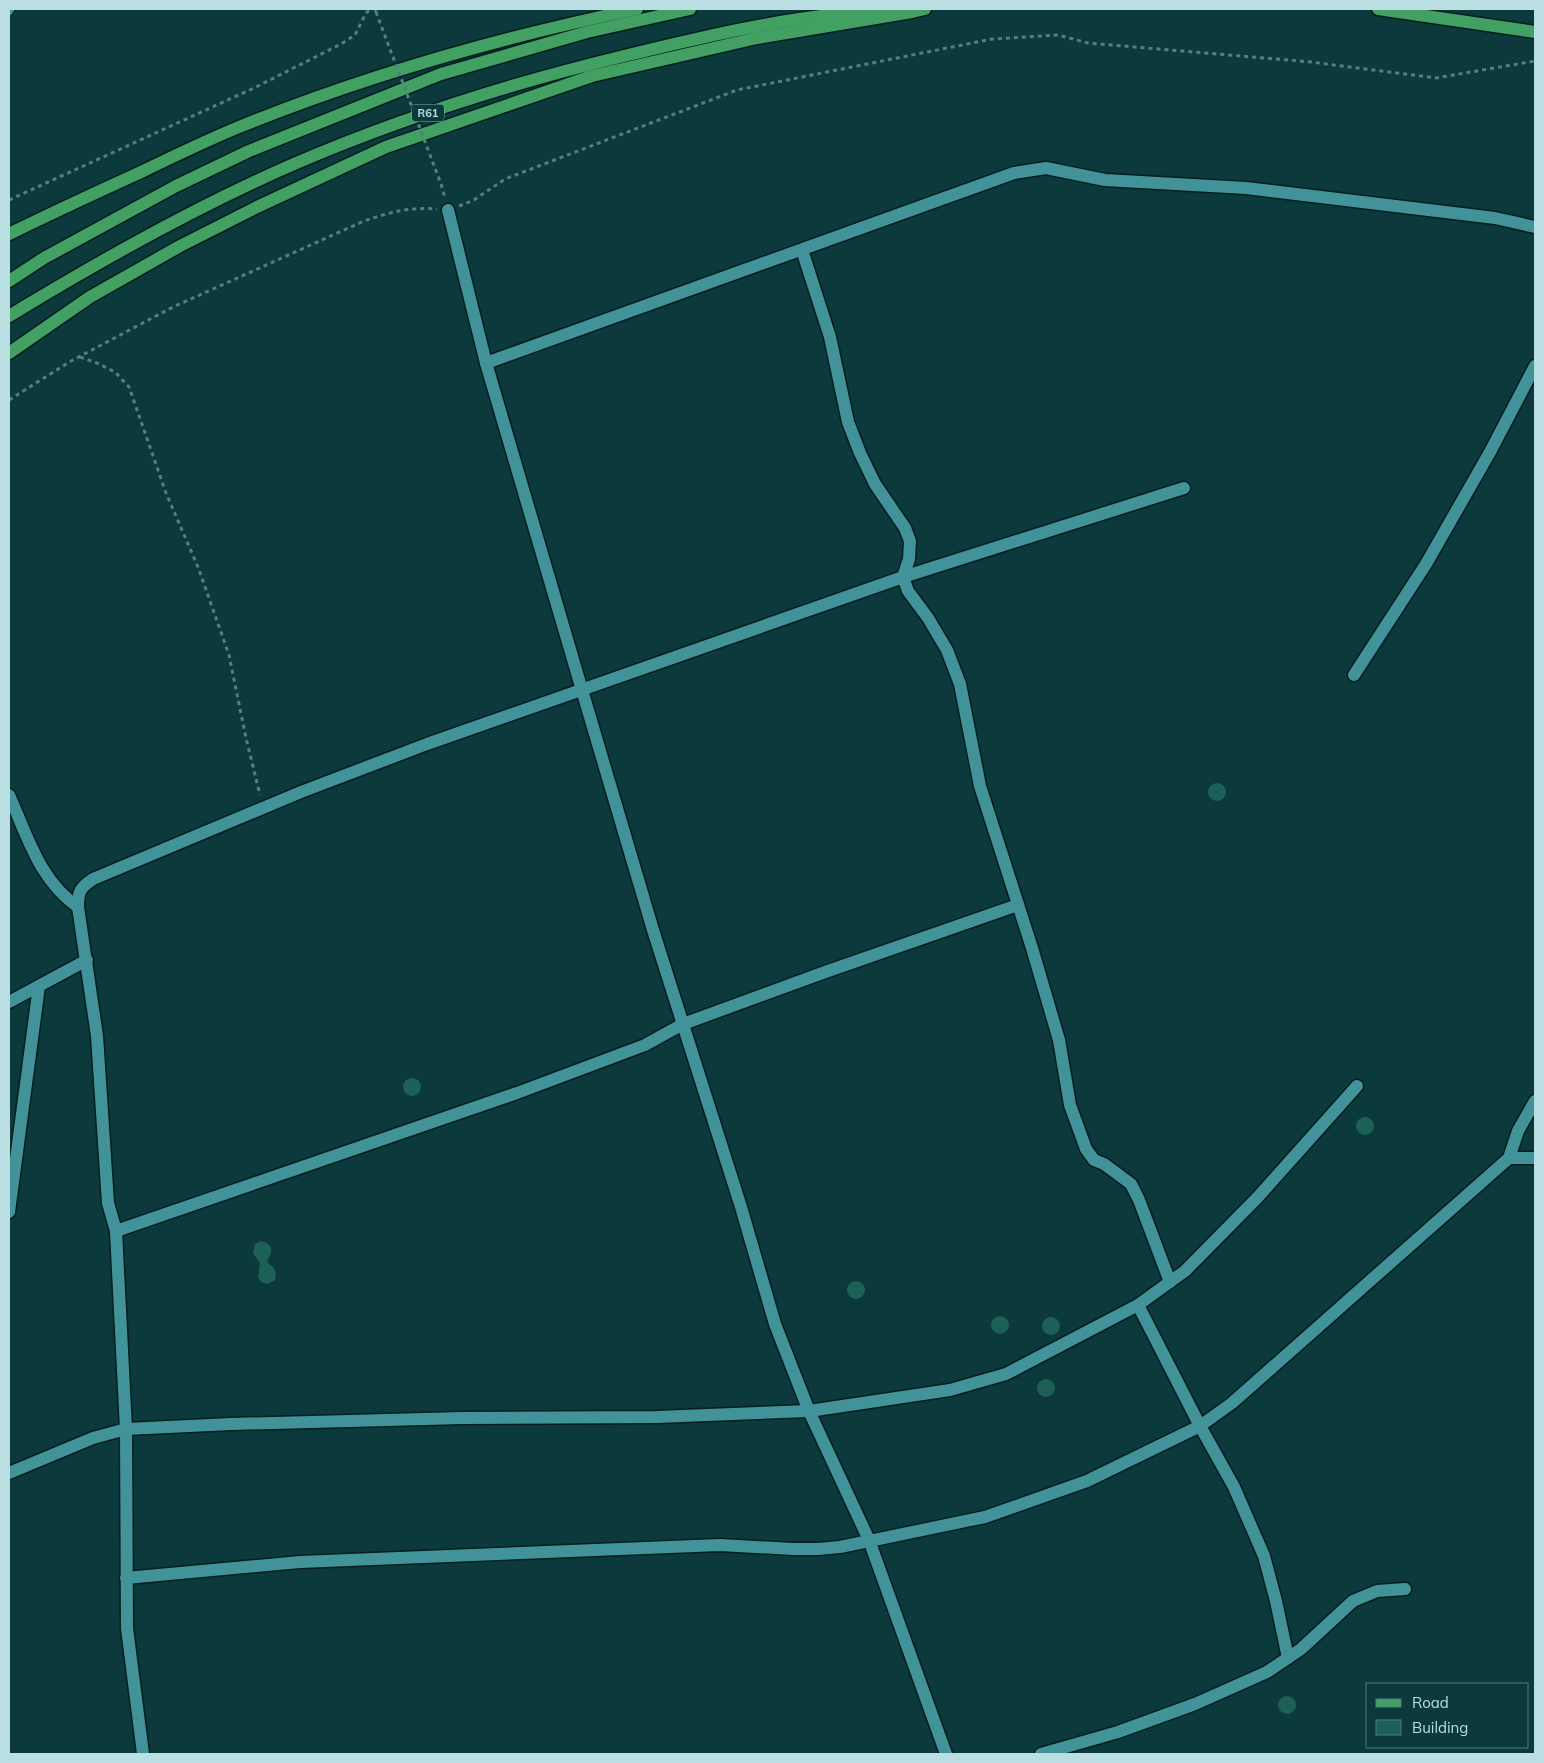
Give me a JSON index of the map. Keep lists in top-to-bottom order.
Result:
{
  "streets": {
    "main road": ["R61"]
  },
  "legend": ["Road", "Building"]
}
